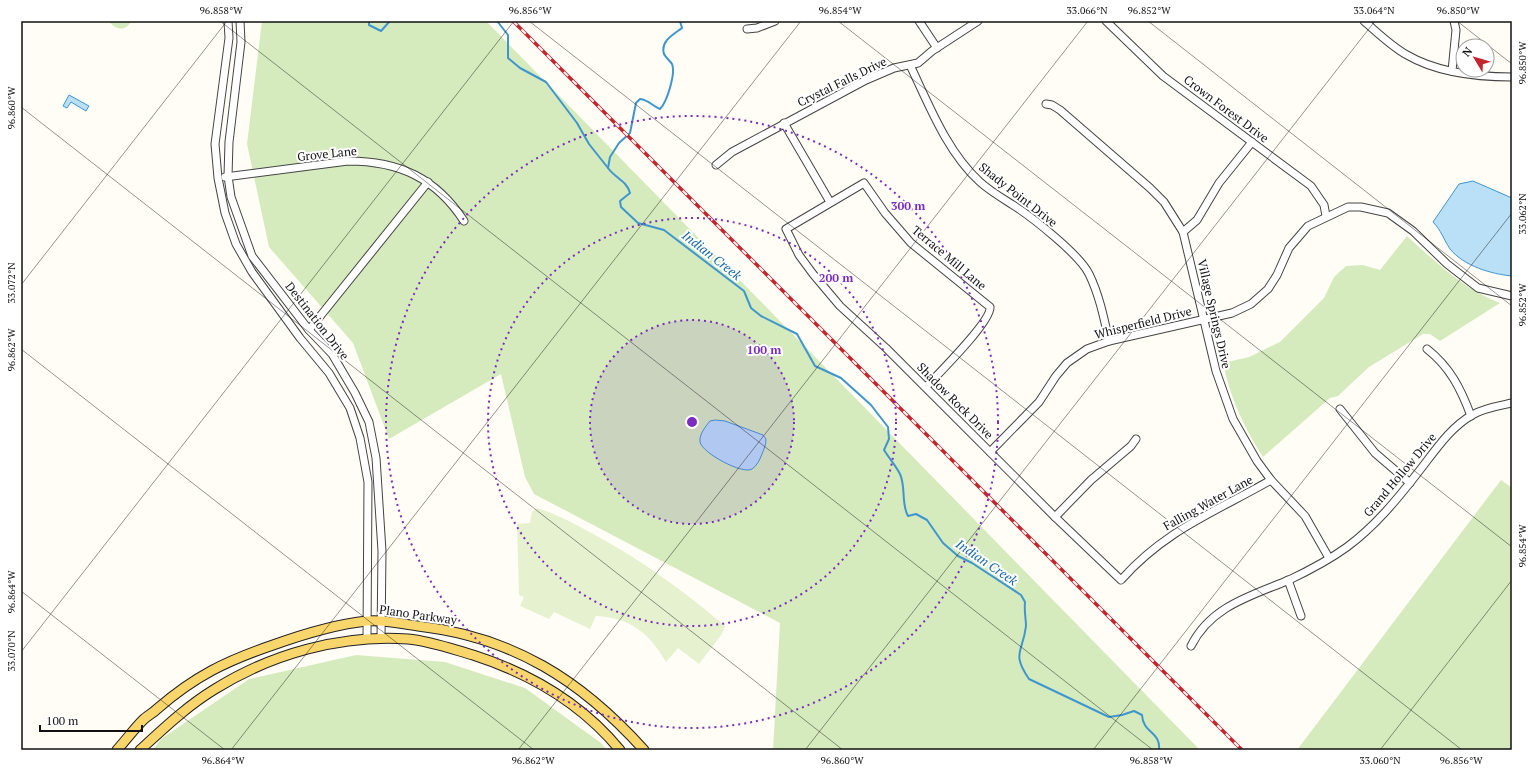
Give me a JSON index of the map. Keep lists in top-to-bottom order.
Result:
{
  "streets": {
    "main road": ["Plano Parkway"],
    "street": [
      "Crystal Falls Drive",
      "Crown Forest Drive",
      "Grove Lane",
      "Shady Point Drive",
      "Terrace Mill Lane",
      "Village Springs Drive",
      "Destination Drive",
      "Whisperfield Drive",
      "Shadow Rock Drive",
      "Grand Hollow Drive",
      "Falling Water Lane"
    ]
  },
  "crossings": [
    ["Crystal Falls Drive", "Shady Point Drive"],
    ["Crown Forest Drive", "Whisperfield Drive"],
    ["Grove Lane", "Destination Drive"],
    ["Shady Point Drive", "Whisperfield Drive"],
    ["Terrace Mill Lane", "Shadow Rock Drive"],
    ["Village Springs Drive", "Whisperfield Drive"],
    ["Village Springs Drive", "Grand Hollow Drive"],
    ["Village Springs Drive", "Falling Water Lane"],
    ["Destination Drive", "Plano Parkway"],
    ["Whisperfield Drive", "Shadow Rock Drive"],
    ["Shadow Rock Drive", "Falling Water Lane"]
  ],
  "water": ["Indian Creek"],
  "scale_bar": "100 m",
  "north": "top left",
  "coordinates": [
    "96.858°W",
    "96.856°W",
    "96.854°W",
    "33.066°N",
    "96.852°W",
    "33.064°N",
    "96.850°W",
    "96.860°W",
    "33.062°N",
    "33.072°N",
    "96.862°W",
    "96.864°W",
    "33.070°N",
    "33.060°N"
  ],
  "rings": ["300 m", "200 m", "100 m"]
}
